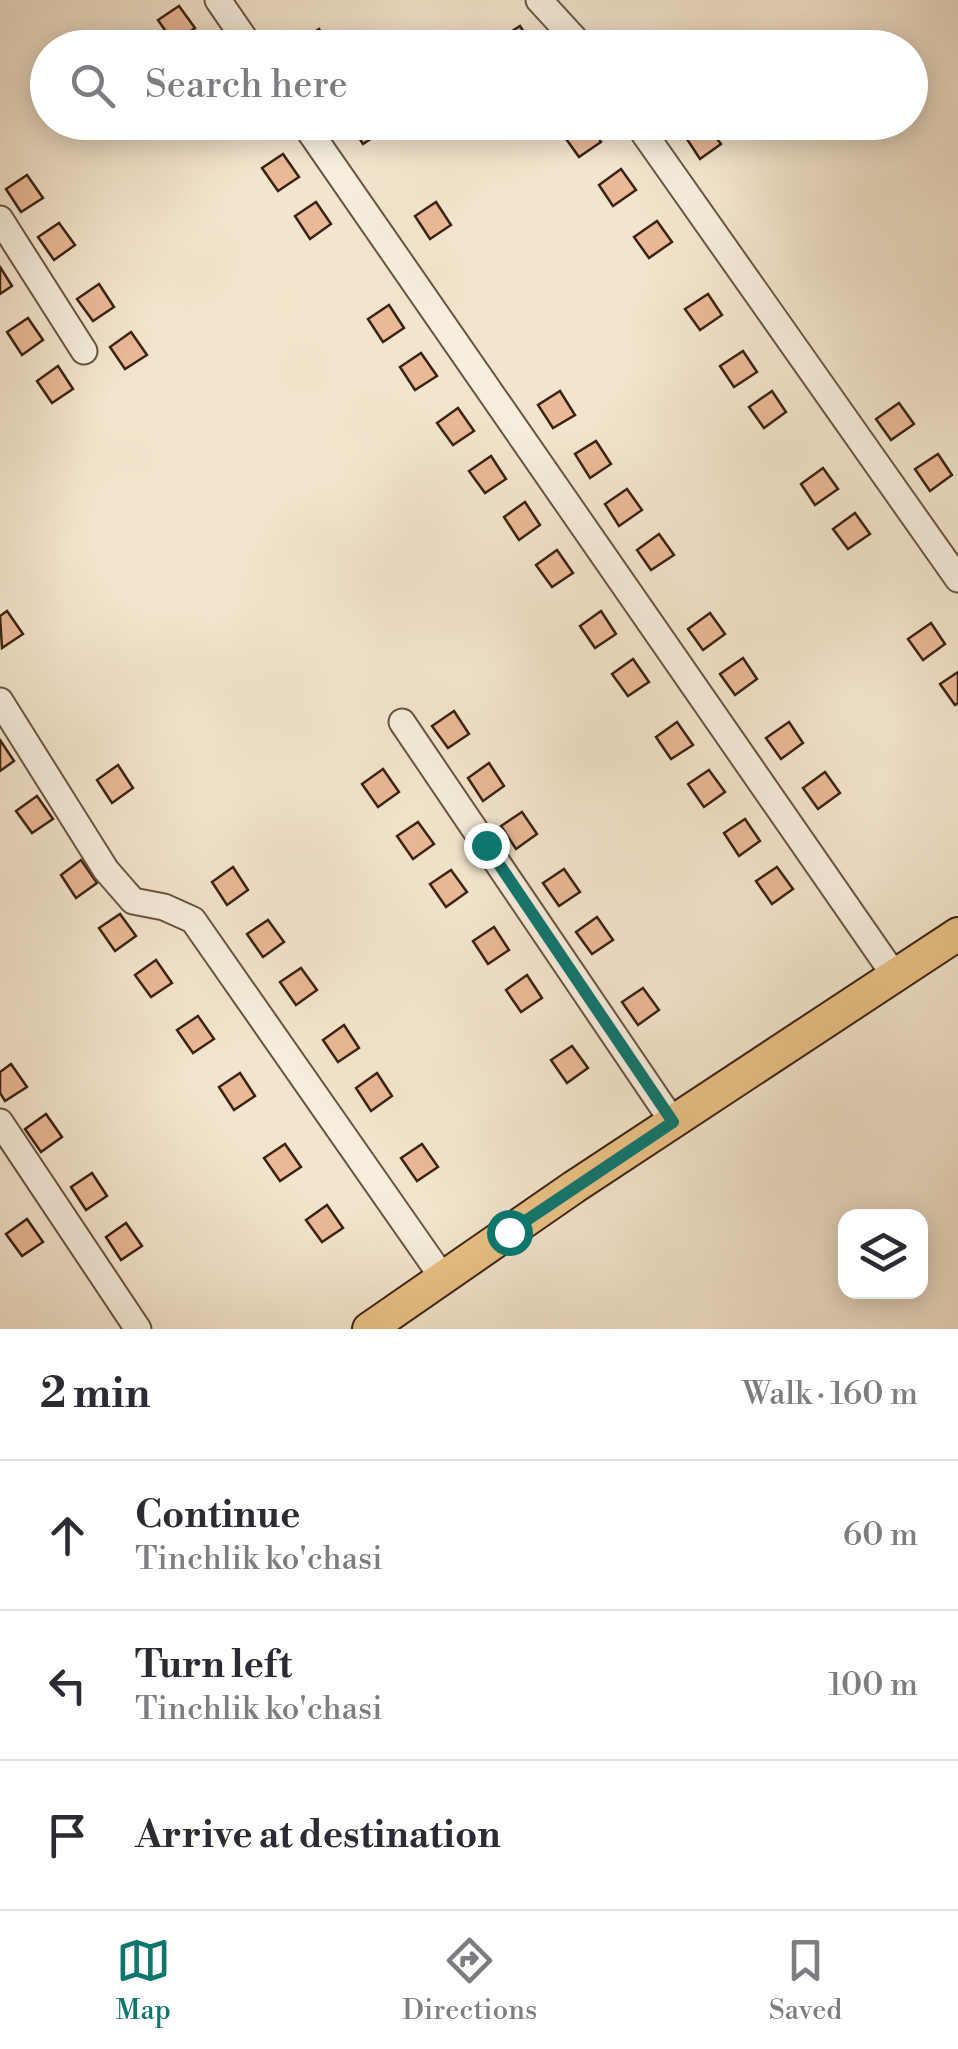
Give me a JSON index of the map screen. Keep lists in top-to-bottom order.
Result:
{
  "page": {
    "search": "Search here",
    "heading": ["2 min", "Walk · 160 m"],
    "list": [
      ["Continue", "Tinchlik ko'chasi", "60 m"],
      ["Turn left", "Tinchlik ko'chasi", "100 m"],
      "Arrive at destination"
    ],
    "nav": ["Map", "Directions", "Saved"]
  }
}
